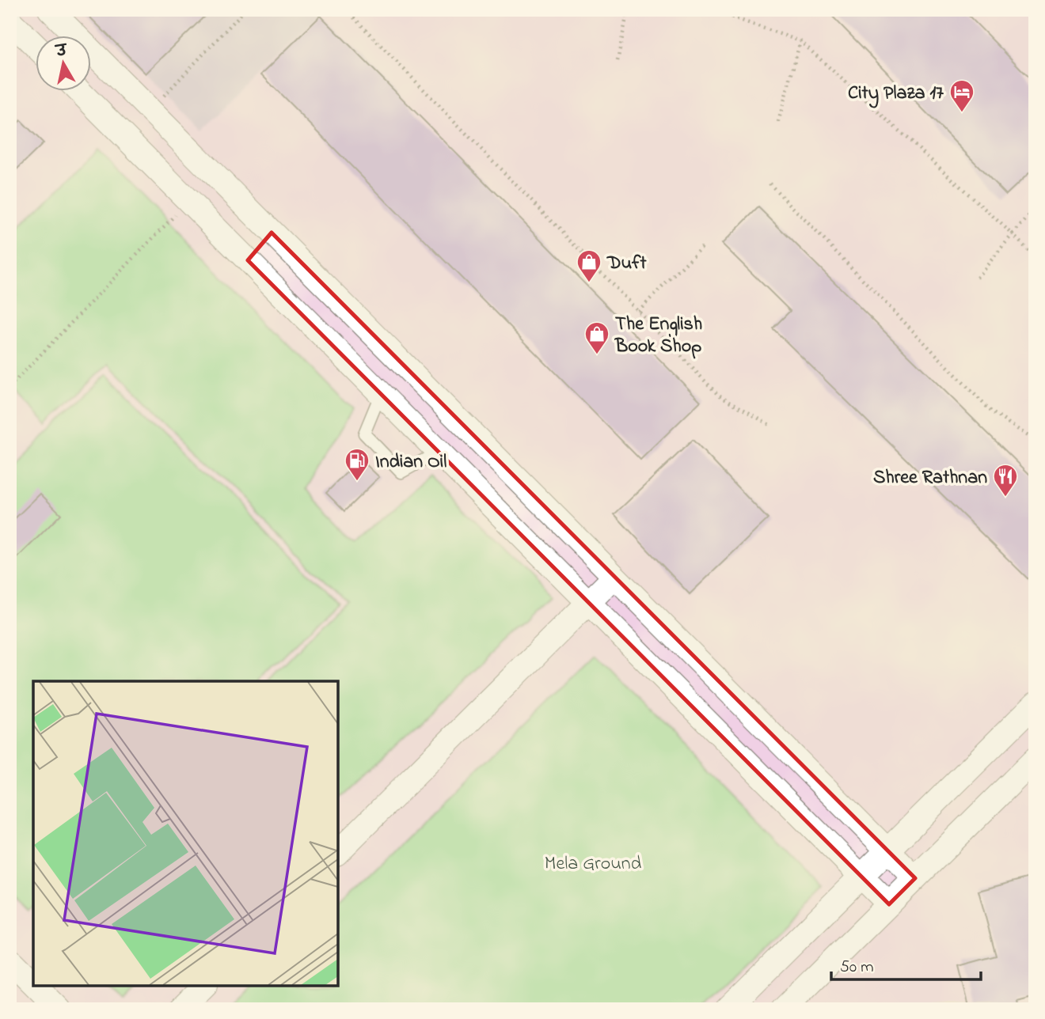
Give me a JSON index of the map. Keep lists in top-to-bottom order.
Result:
{
  "parks": ["Mela Ground"],
  "places": {
    "hotel": ["City Plaza 17"],
    "shop": ["Duft", "The English Book Shop"],
    "fuel station": ["Indian Oil"],
    "restaurant": ["Shree Rathnan"]
  },
  "scale_bar": "50 m",
  "north": "top"
}
